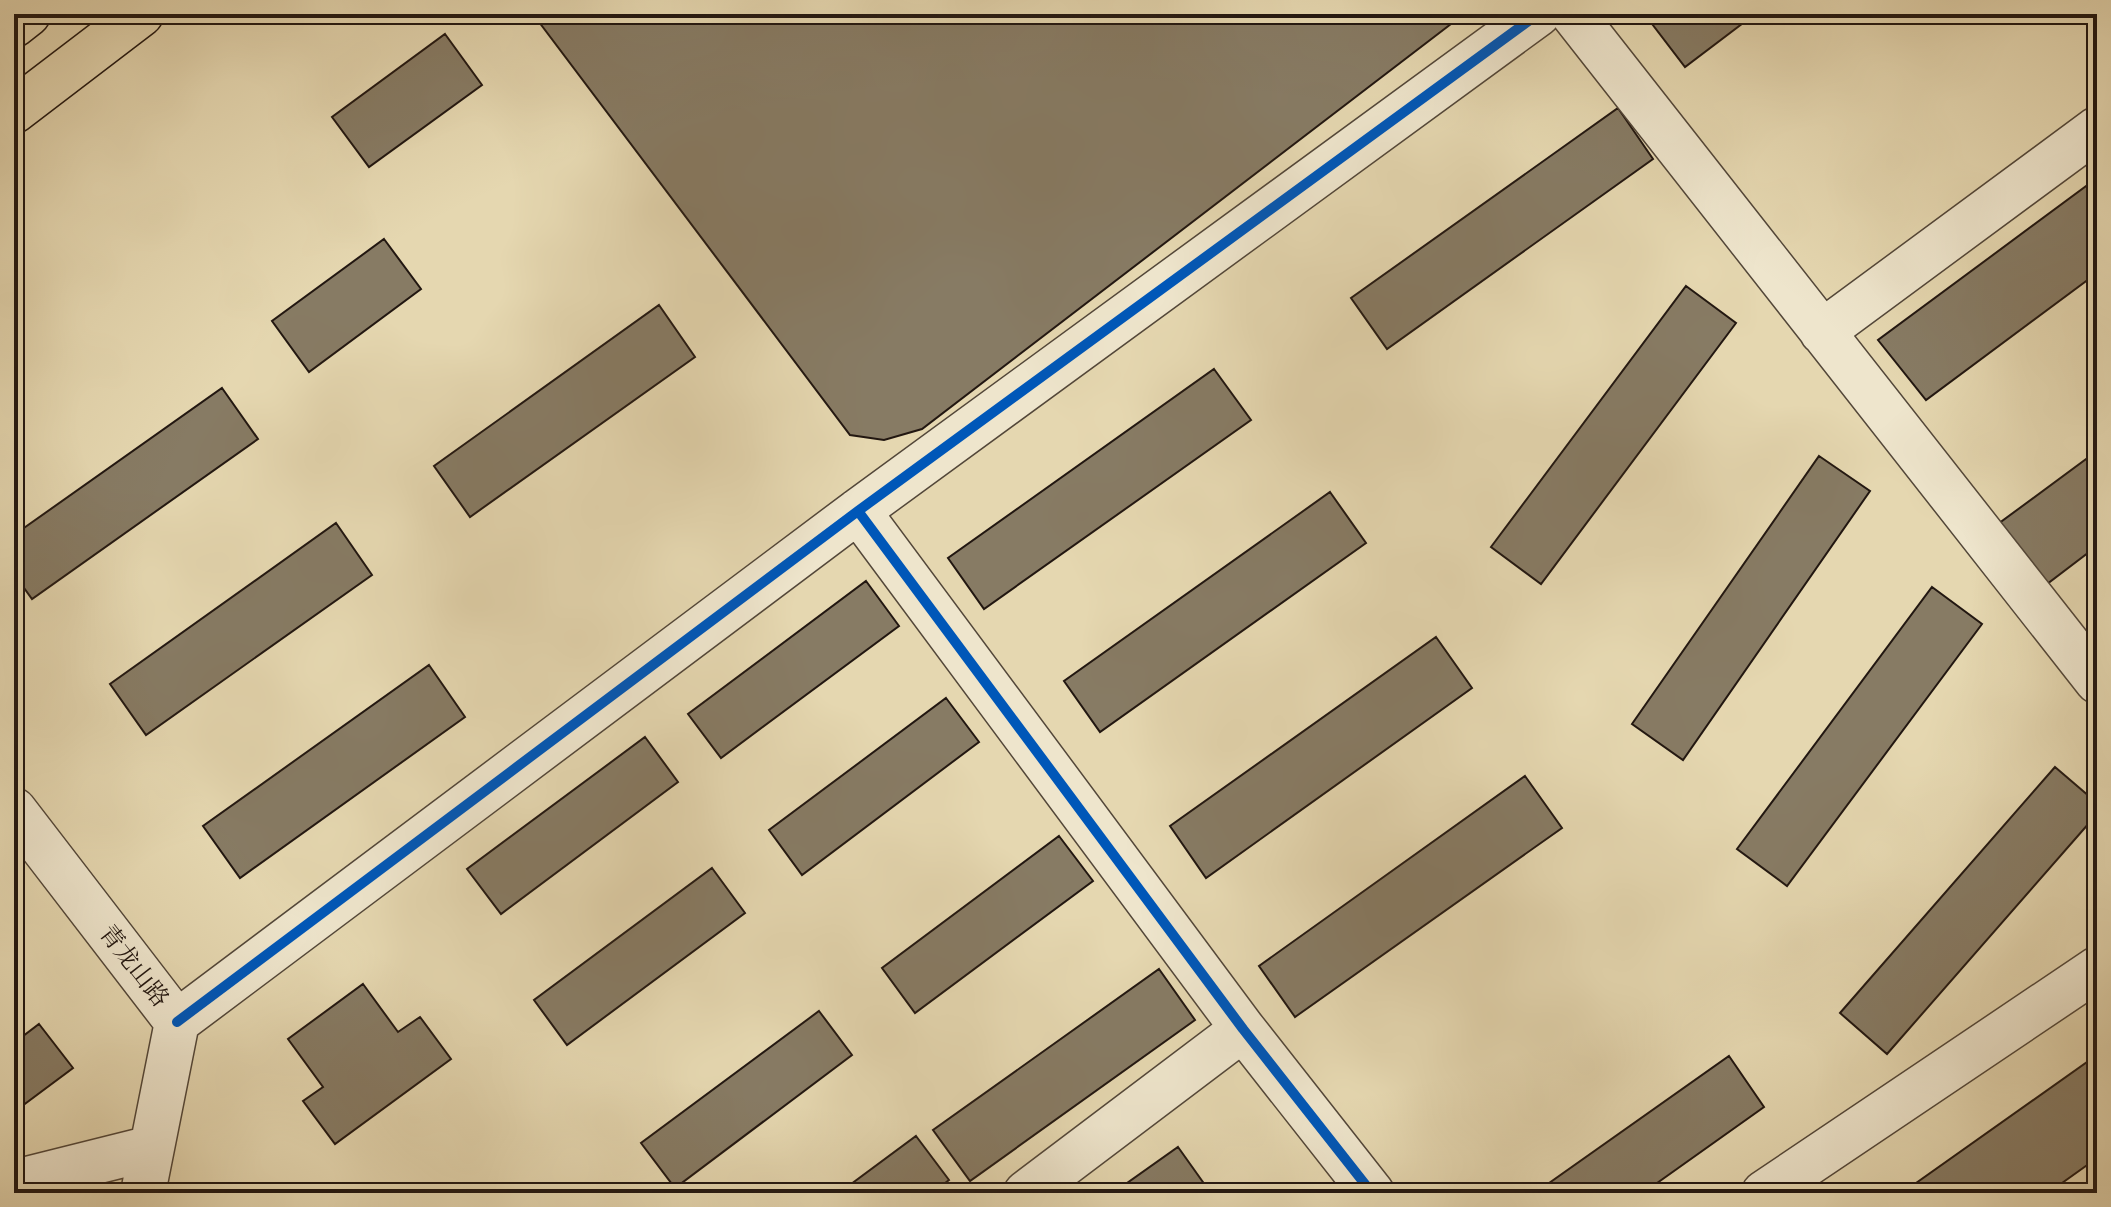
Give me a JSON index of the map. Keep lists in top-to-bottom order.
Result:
{
  "streets": {
    "street": ["青龙山路"]
  }
}
